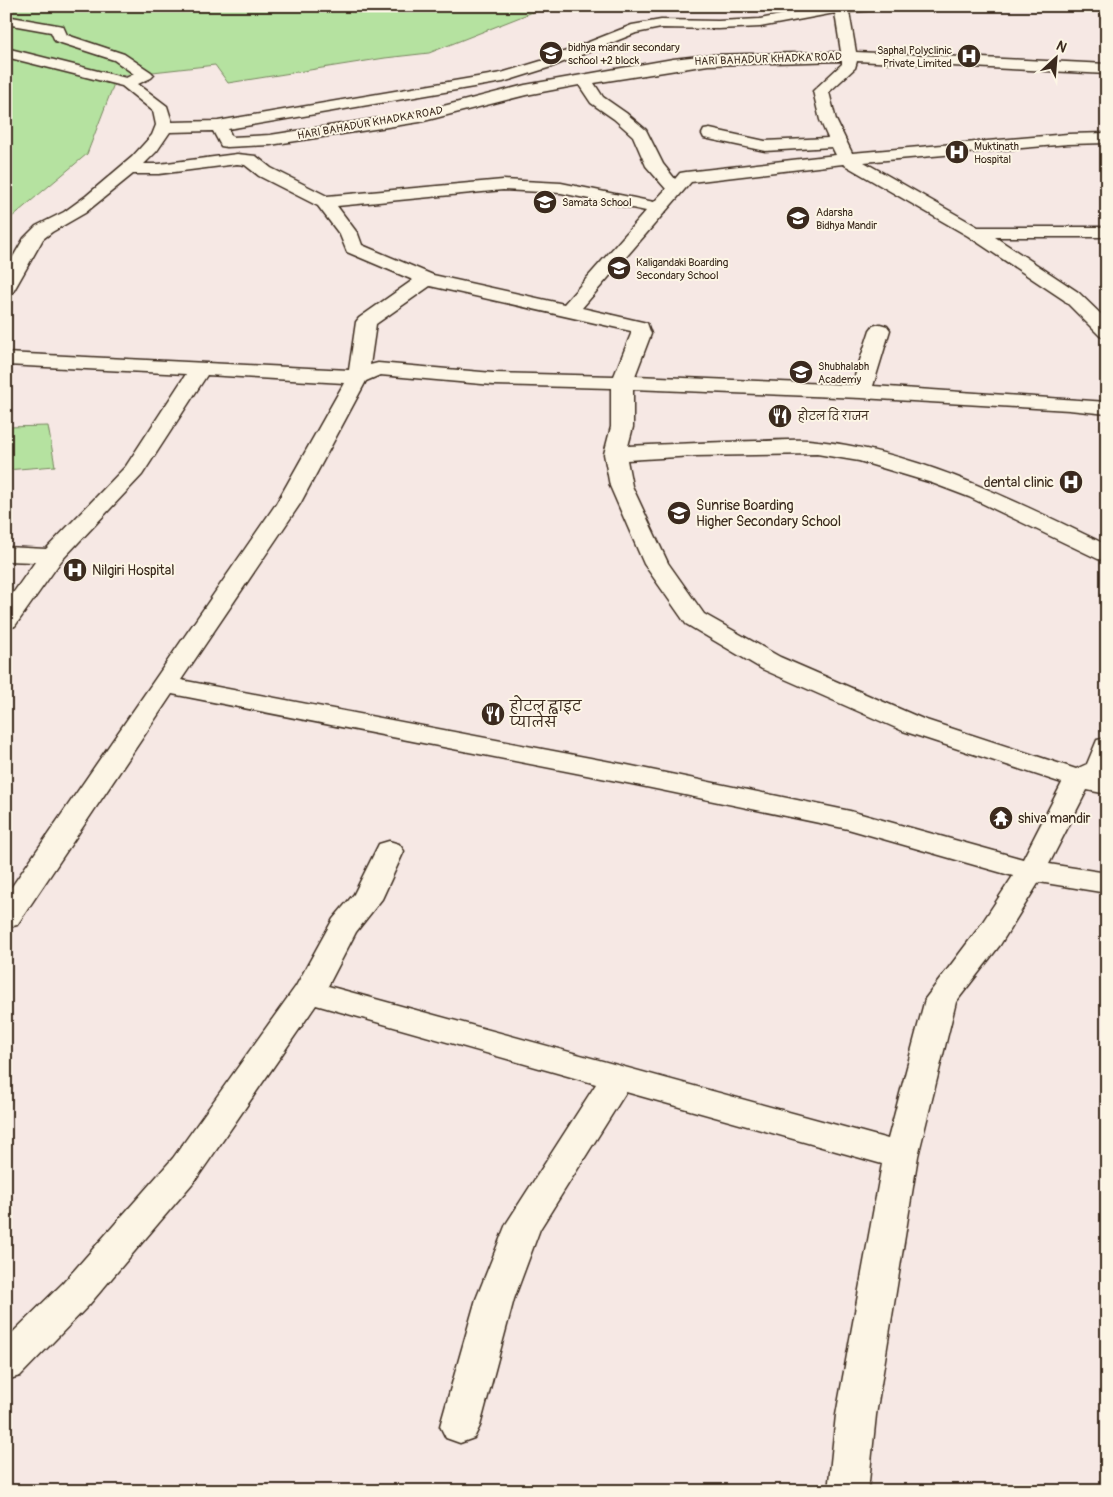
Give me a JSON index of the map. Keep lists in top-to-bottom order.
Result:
{
  "streets": {
    "street": ["HARI BAHADUR KHADKA ROAD"]
  },
  "places": {
    "school or university": [
      "bidhya mandir secondary school +2 block",
      "Samata School",
      "Adarsha Bidhya Mandir",
      "Kaligandaki Boarding Secondary School",
      "Shubhalabh Academy",
      "Sunrise Boarding Higher Secondary School"
    ],
    "hospital": [
      "Saphal Polyclinic Private Limited",
      "Muktinath Hospital",
      "dental clinic",
      "Nilgiri Hospital"
    ],
    "restaurant": ["होटल दि राजन", "होटल ह्वाइट प्यालेस"],
    "temple": ["shiva mandir"]
  },
  "north": "top right"
}
